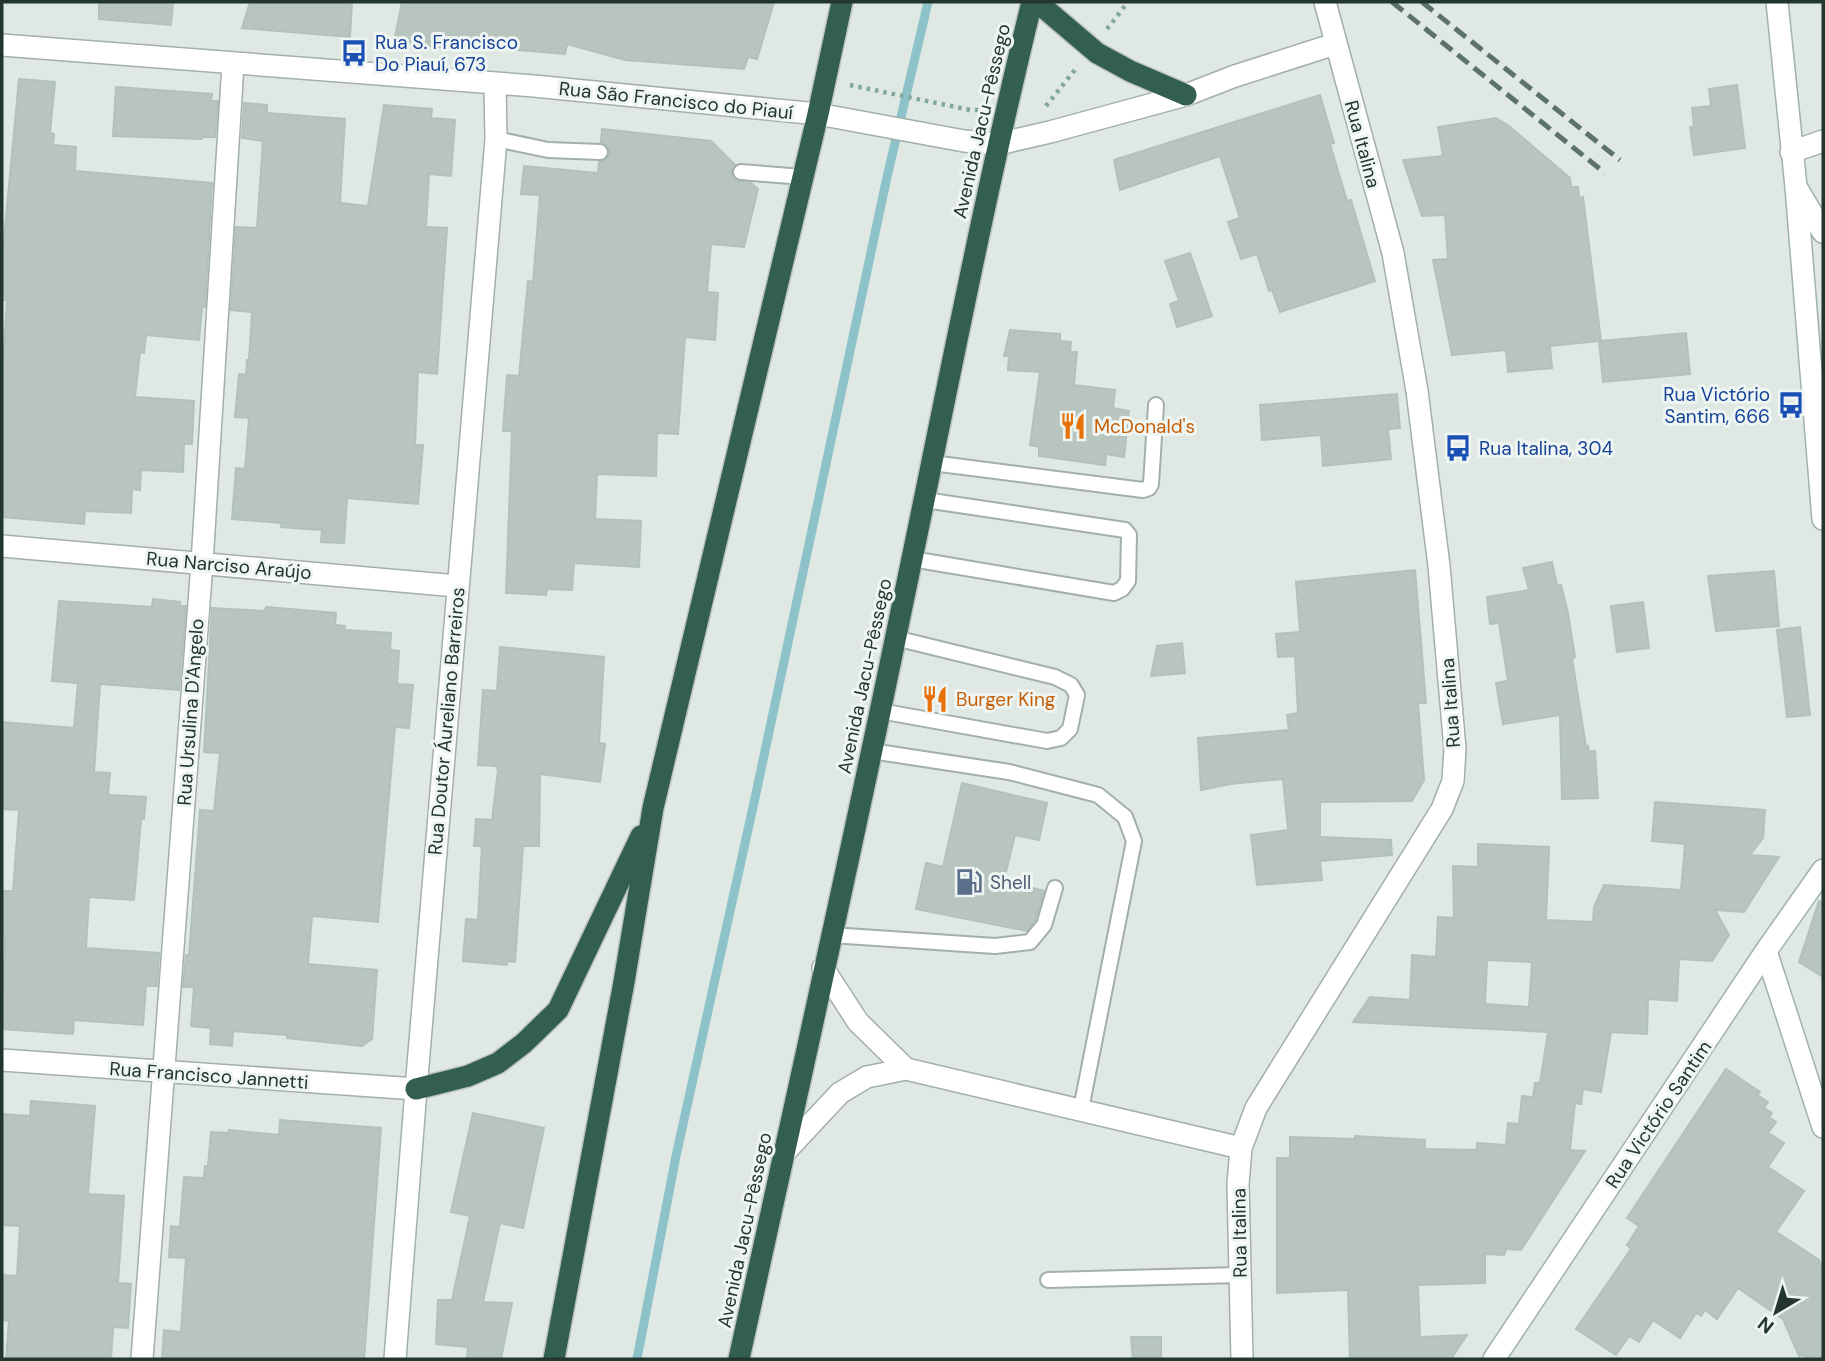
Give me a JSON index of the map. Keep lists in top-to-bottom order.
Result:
{
  "streets": {
    "highway": ["Avenida Jacu-Pêssego"],
    "street": [
      "Rua São Francisco do Piauí",
      "Rua Italina",
      "Rua Narciso Araújo",
      "Rua Ursulina D'Angelo",
      "Rua Doutor Áureliano Barreiros",
      "Rua Francisco Jannetti",
      "Rua Victório Santim"
    ]
  },
  "crossings": [
    ["Rua São Francisco do Piauí", "Avenida Jacu-Pêssego"],
    ["Rua São Francisco do Piauí", "Rua Italina"],
    ["Rua São Francisco do Piauí", "Rua Ursulina D'Angelo"],
    ["Rua São Francisco do Piauí", "Rua Doutor Áureliano Barreiros"],
    ["Rua Narciso Araújo", "Rua Ursulina D'Angelo"],
    ["Rua Narciso Araújo", "Rua Doutor Áureliano Barreiros"],
    ["Rua Ursulina D'Angelo", "Rua Francisco Jannetti"],
    ["Rua Doutor Áureliano Barreiros", "Rua Francisco Jannetti"]
  ],
  "places": {
    "bus stop": ["Rua S. Francisco Do Piauí, 673", "Rua Victório Santim, 666", "Rua Italina, 304"],
    "restaurant": ["McDonald's", "Burger King"],
    "fuel station": ["Shell"]
  },
  "north": "bottom left"
}
